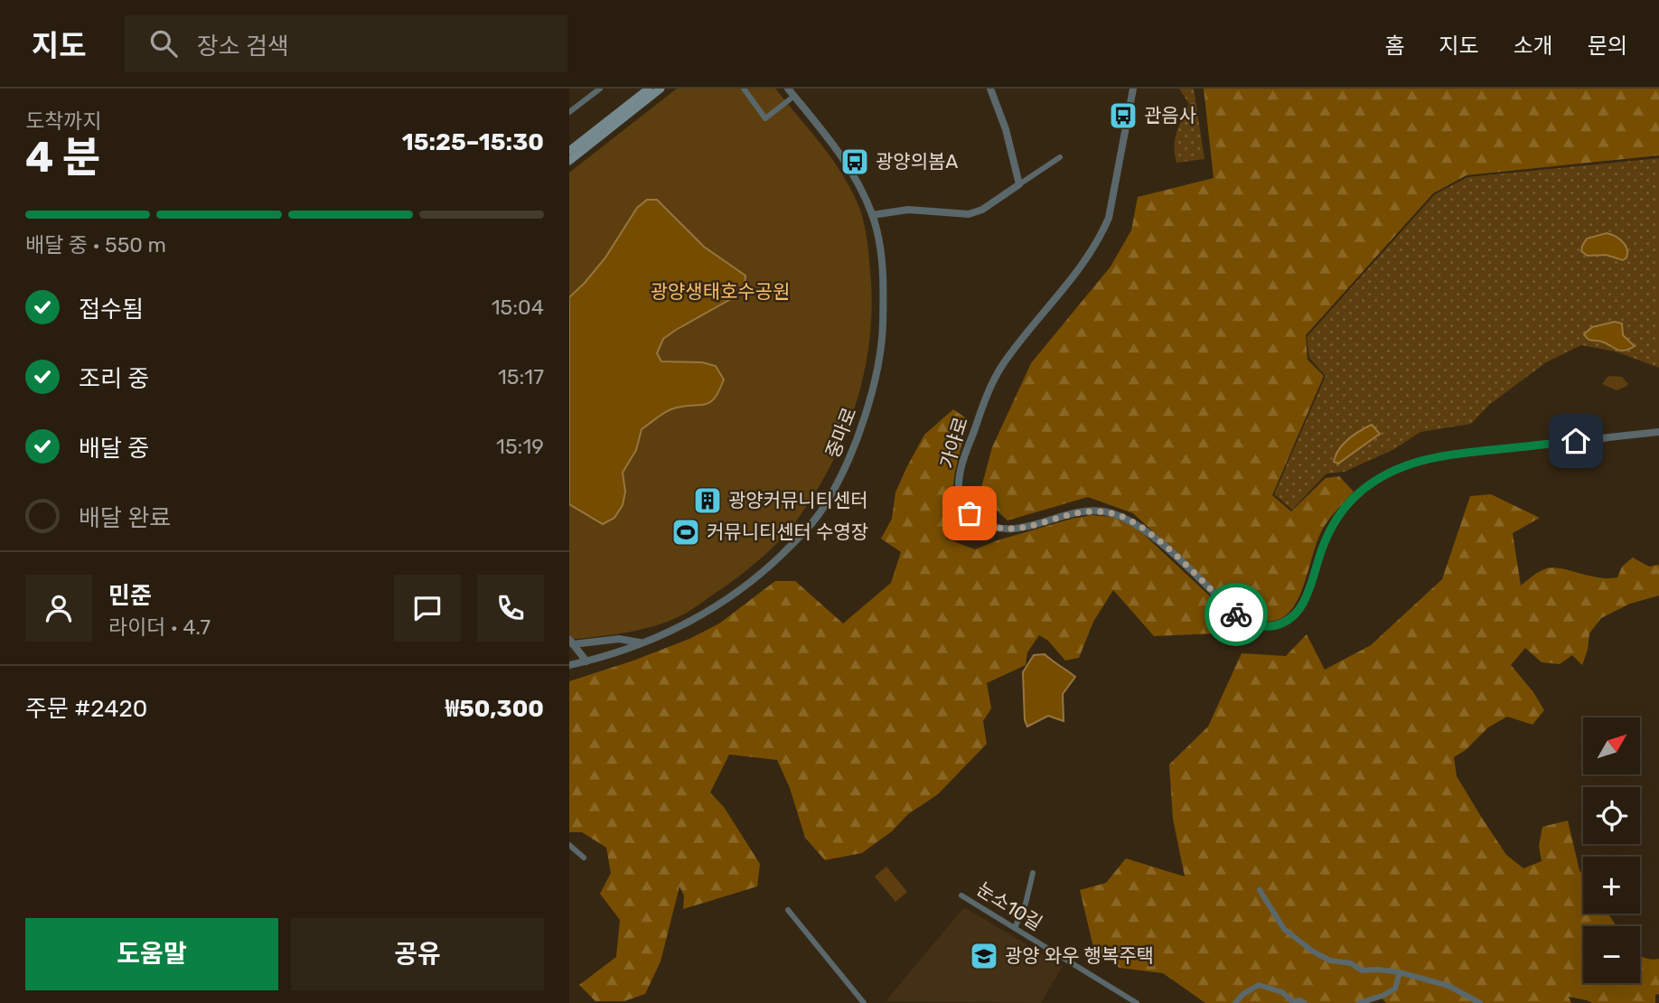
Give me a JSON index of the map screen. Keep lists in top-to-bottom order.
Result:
{
  "streets": {
    "street": ["중마로", "가야로", "눈소10길"]
  },
  "parks": ["광양생태호수공원"],
  "places": {
    "bus stop": ["관음사", "광양의봄A"],
    "building": ["광양커뮤니티센터"],
    "sports": ["커뮤니티센터 수영장"],
    "school or university": ["광양 와우 행복주택"]
  },
  "north": "top right",
  "page": {
    "header": "지도",
    "search": "장소 검색",
    "nav": [
      "홈",
      "지도",
      "소개",
      "문의"
    ],
    "heading": ["4 분", "도착까지", "15:25–15:30"],
    "panel": [
      "민준",
      "라이더 · 4.7",
      "주문 #2420",
      "₩50,300"
    ],
    "bar": "배달 중 · 550 m",
    "list": [
      ["접수됨", "15:04"],
      ["조리 중", "15:17"],
      ["배달 중", "15:19"],
      "배달 완료"
    ],
    "map_buttons": ["+", "−"],
    "buttons": ["도움말", "공유"]
  }
}
